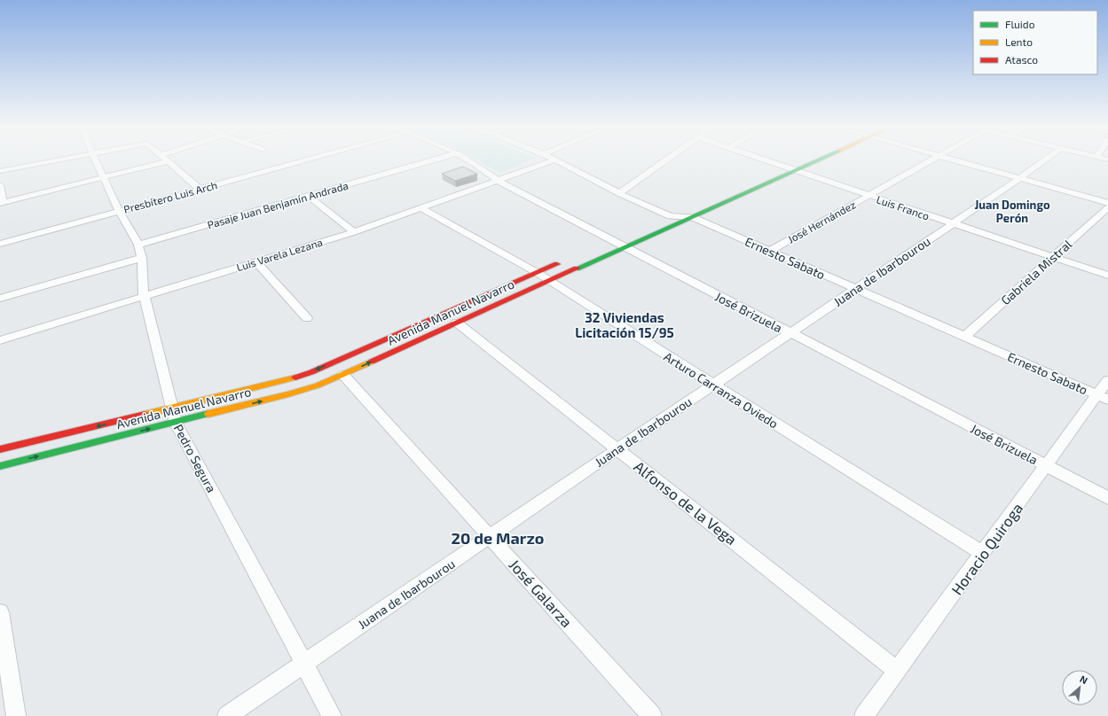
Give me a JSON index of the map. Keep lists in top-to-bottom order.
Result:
{
  "streets": {
    "main road": ["Avenida Manuel Navarro"],
    "street": [
      "Presbítero Luis Arch",
      "Pasaje Juan Benjamín Andrada",
      "Luis Franco",
      "José Hernández",
      "Luis Varela Lezana",
      "Ernesto Sabato",
      "Juana de Ibarbourou",
      "Gabriela Mistral",
      "José Brizuela",
      "Arturo Carranza Oviedo",
      "Pedro Segura",
      "Alfonso de la Vega",
      "Horacio Quiroga",
      "José Galarza"
    ]
  },
  "crossings": [
    ["Presbítero Luis Arch", "Pedro Segura"],
    ["Pasaje Juan Benjamín Andrada", "Pedro Segura"],
    ["Luis Franco", "José Hernández"],
    ["Luis Franco", "Juana de Ibarbourou"],
    ["Luis Franco", "Gabriela Mistral"],
    ["Luis Franco", "Avenida Manuel Navarro"],
    ["José Hernández", "Ernesto Sabato"],
    ["Luis Varela Lezana", "Ernesto Sabato"],
    ["Luis Varela Lezana", "José Brizuela"],
    ["Luis Varela Lezana", "Arturo Carranza Oviedo"],
    ["Luis Varela Lezana", "Pedro Segura"],
    ["Ernesto Sabato", "Juana de Ibarbourou"],
    ["Ernesto Sabato", "Gabriela Mistral"],
    ["Ernesto Sabato", "Avenida Manuel Navarro"],
    ["Ernesto Sabato", "Horacio Quiroga"],
    ["Juana de Ibarbourou", "José Brizuela"],
    ["Juana de Ibarbourou", "Arturo Carranza Oviedo"],
    ["Juana de Ibarbourou", "Pedro Segura"],
    ["Juana de Ibarbourou", "Alfonso de la Vega"],
    ["Juana de Ibarbourou", "José Galarza"],
    ["Avenida Manuel Navarro", "José Brizuela"],
    ["Avenida Manuel Navarro", "Arturo Carranza Oviedo"],
    ["Avenida Manuel Navarro", "Pedro Segura"],
    ["Avenida Manuel Navarro", "Alfonso de la Vega"],
    ["Avenida Manuel Navarro", "José Galarza"],
    ["José Brizuela", "Horacio Quiroga"],
    ["Arturo Carranza Oviedo", "Horacio Quiroga"],
    ["Alfonso de la Vega", "Horacio Quiroga"]
  ],
  "districts": ["Juan Domingo Perón", "32 Viviendas Licitación 15/95", "20 de Marzo"],
  "legend": ["Fluido", "Lento", "Atasco"],
  "north": "top right"
}
